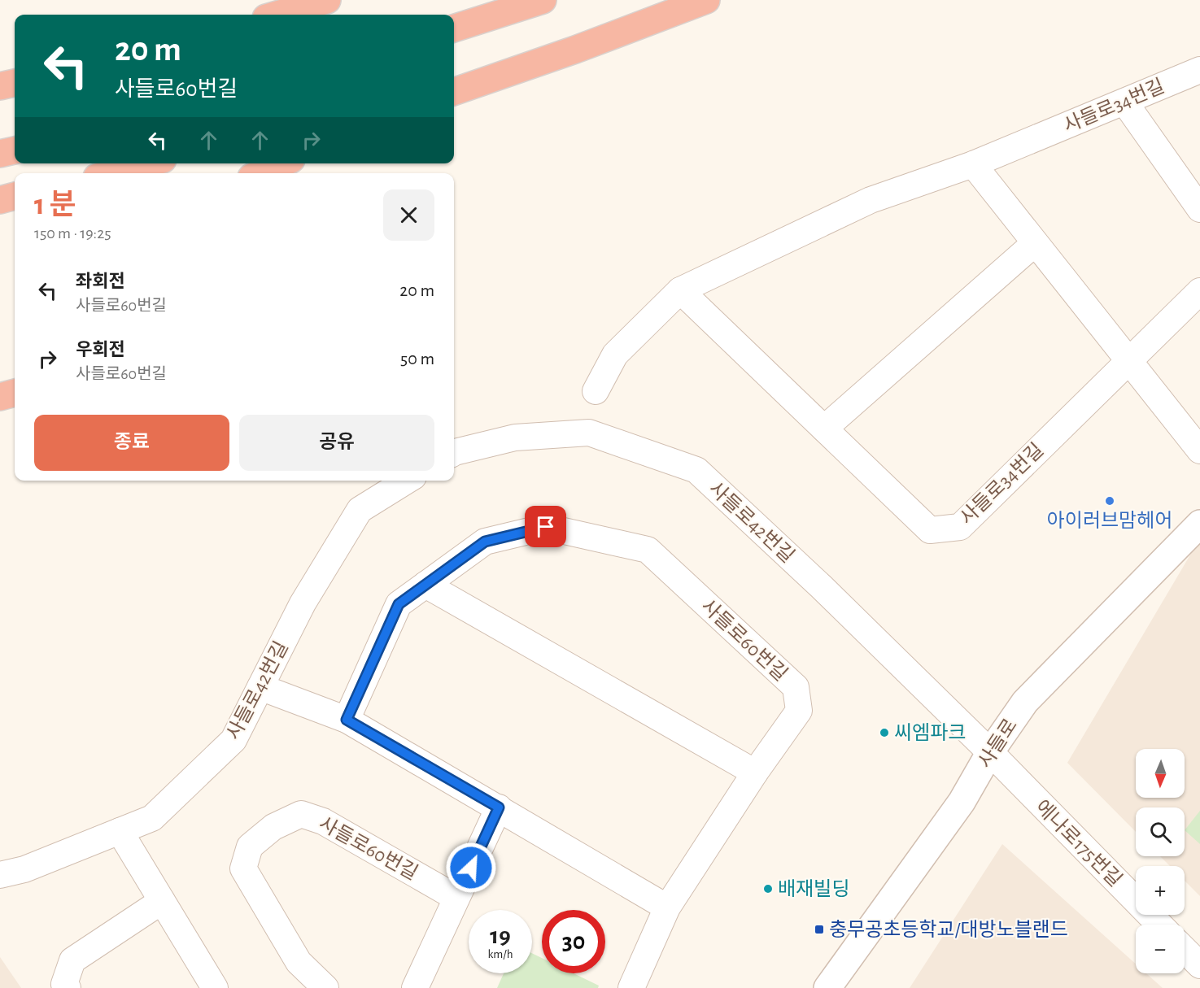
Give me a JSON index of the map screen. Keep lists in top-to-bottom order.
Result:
{
  "streets": {
    "street": [
      "사들로34번길",
      "사들로42번길",
      "사들로60번길",
      "사들로",
      "에나로175번길"
    ]
  },
  "crossings": [
    ["사들로42번길", "사들로"],
    ["사들로42번길", "에나로175번길"],
    ["사들로", "에나로175번길"]
  ],
  "places": {
    "other": ["아이러브맘헤어", "씨엠파크", "배재빌딩"],
    "transit": ["충무공초등학교/대방노블랜드"]
  },
  "north": "bottom",
  "page": {
    "turn": ["20 m", "사들로60번길"],
    "heading": ["1 분", "150 m · 19:25"],
    "list": [
      {
        "name": "좌회전",
        "note": "사들로60번길",
        "value": "20 m"
      },
      {
        "name": "우회전",
        "note": "사들로60번길",
        "value": "50 m"
      }
    ],
    "buttons": ["종료", "공유"],
    "map_buttons": ["+", "−"],
    "speed": "19 km/h",
    "limit": "30"
  }
}
